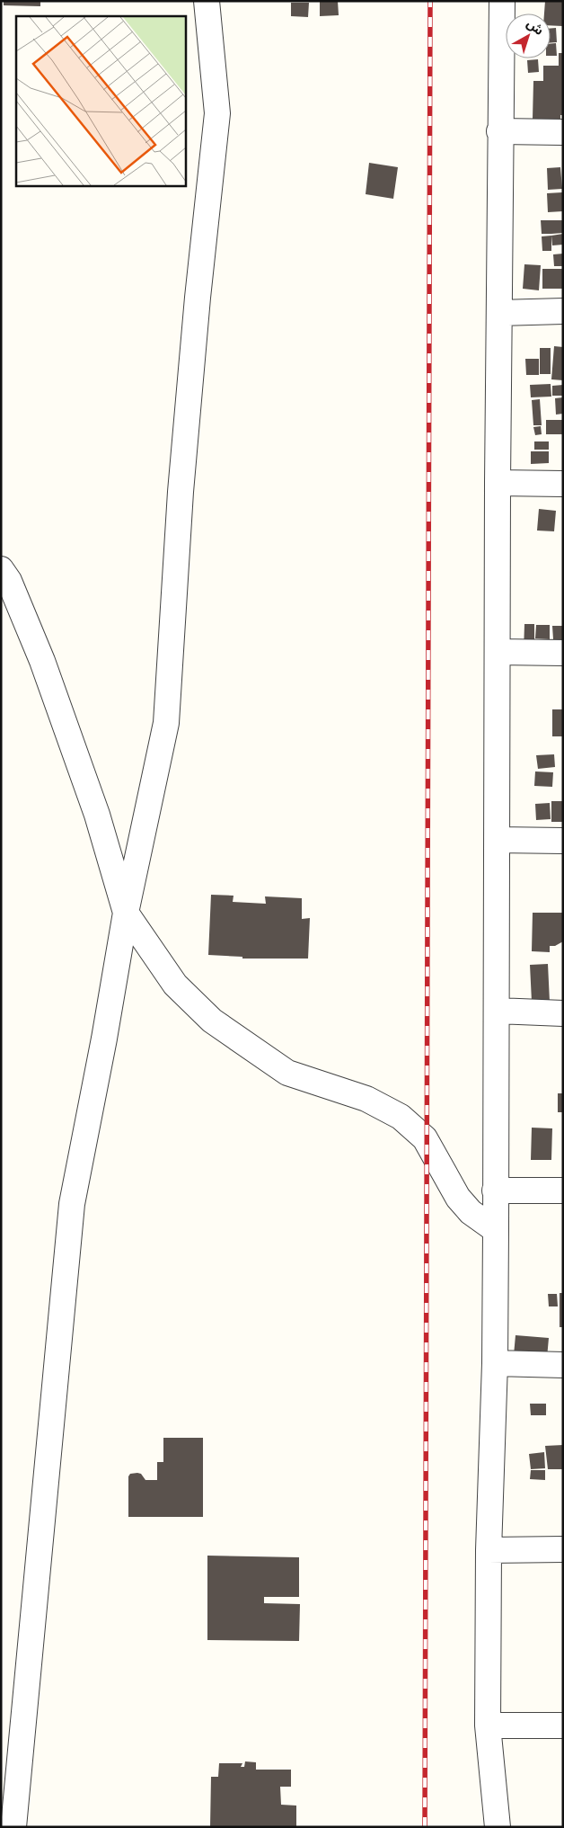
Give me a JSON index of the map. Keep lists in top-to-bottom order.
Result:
{
  "north": "top right"
}
